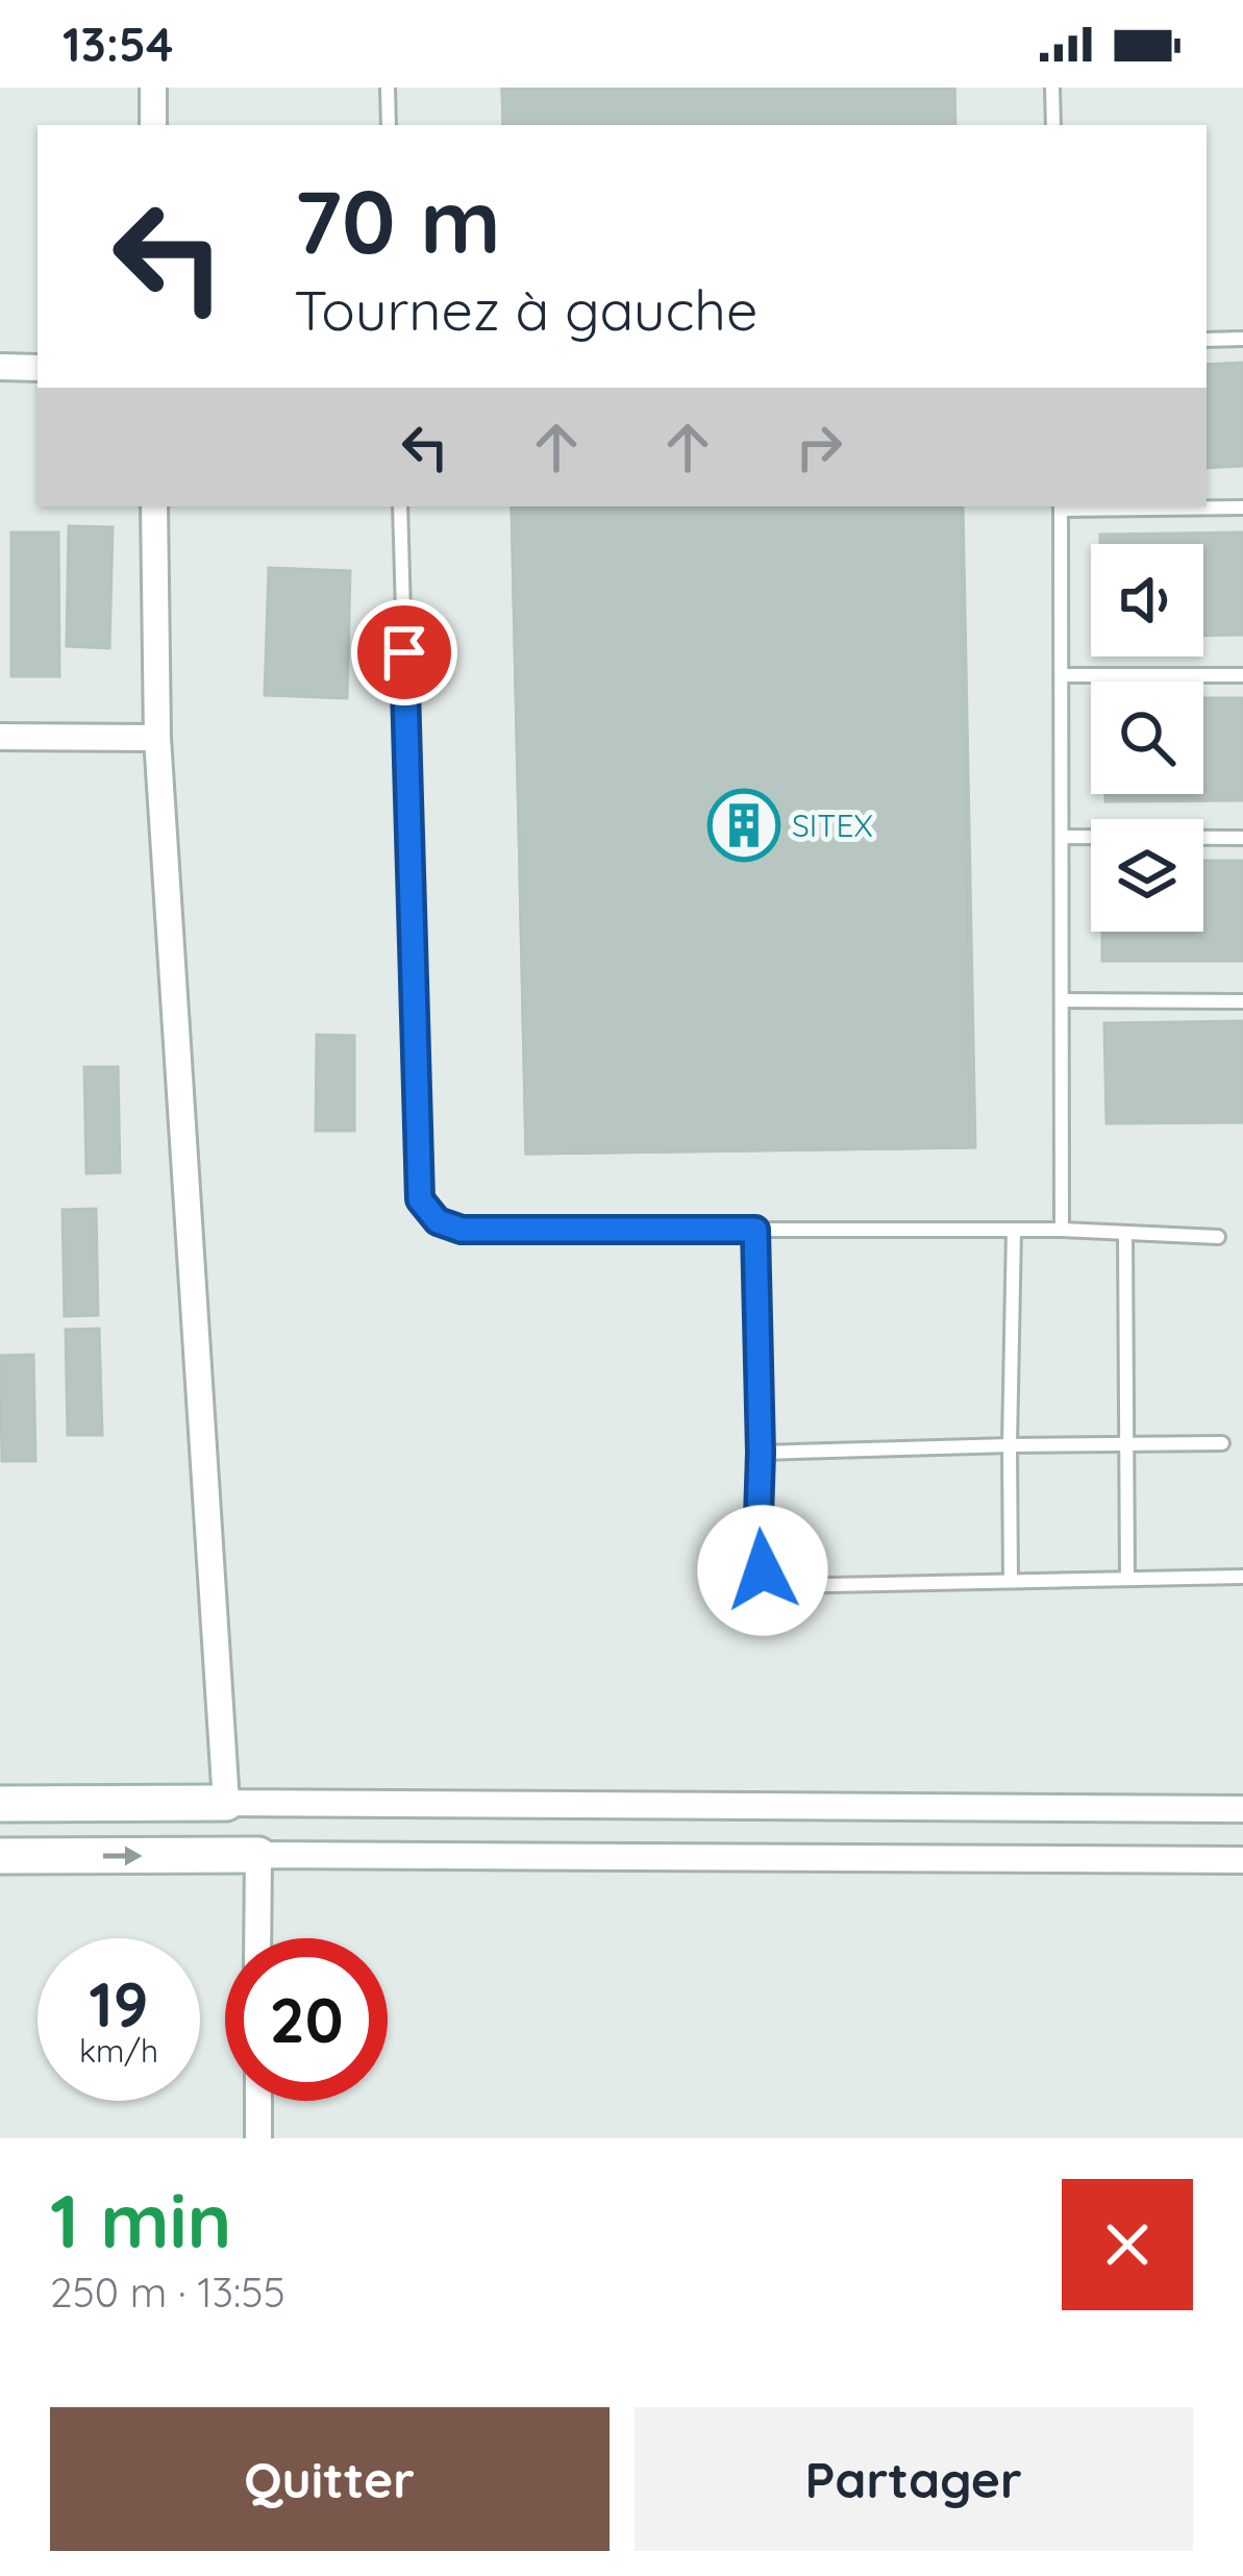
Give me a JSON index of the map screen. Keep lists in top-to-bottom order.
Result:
{
  "places": {
    "building": ["SITEX"]
  },
  "page": {
    "status": "13:54",
    "turn": ["70 m", "Tournez à gauche"],
    "speed": "19 km/h",
    "limit": "20",
    "heading": ["1 min", "250 m · 13:55"],
    "buttons": ["Quitter", "Partager"]
  }
}
